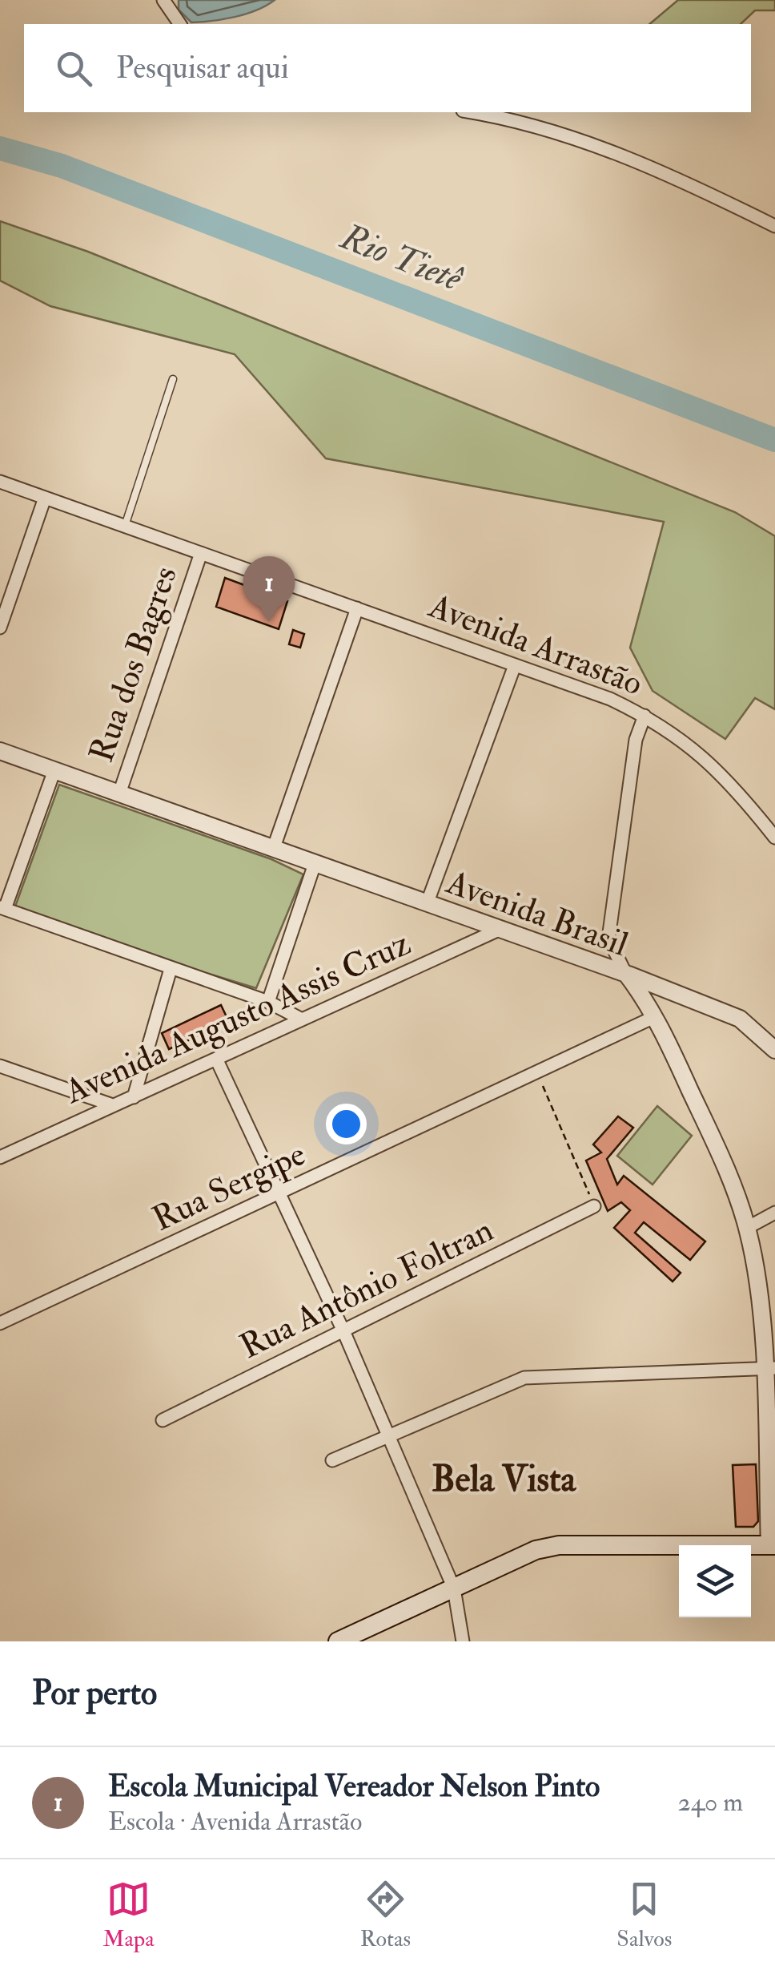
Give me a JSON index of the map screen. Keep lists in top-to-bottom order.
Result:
{
  "streets": {
    "street": [
      "Avenida Arrastão",
      "Rua dos Bagres",
      "Avenida Brasil",
      "Avenida Augusto Assis Cruz",
      "Rua Sergipe",
      "Rua Antônio Foltran"
    ]
  },
  "crossings": [
    ["Avenida Arrastão", "Rua dos Bagres"],
    ["Avenida Arrastão", "Avenida Brasil"],
    ["Rua dos Bagres", "Avenida Brasil"],
    ["Avenida Brasil", "Avenida Augusto Assis Cruz"],
    ["Avenida Brasil", "Rua Sergipe"]
  ],
  "districts": ["Bela Vista"],
  "water": ["Rio Tietê"],
  "page": {
    "search": "Pesquisar aqui",
    "pins": "1",
    "heading": "Por perto",
    "list": [
      {
        "mark": "1",
        "name": "Escola Municipal Vereador Nelson Pinto",
        "note": "Escola · Avenida Arrastão",
        "value": "240 m"
      }
    ],
    "nav": ["Mapa", "Rotas", "Salvos"]
  }
}
